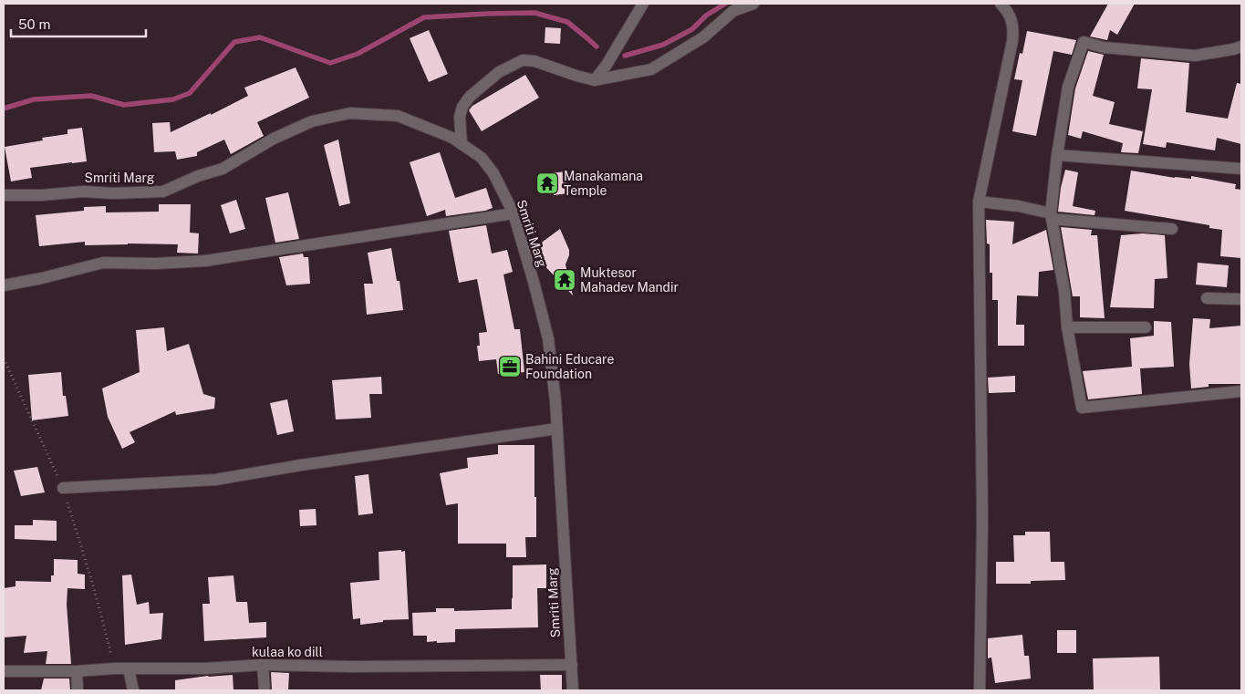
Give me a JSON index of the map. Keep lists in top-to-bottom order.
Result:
{
  "streets": {
    "street": ["Smriti Marg", "kulaa ko dill"]
  },
  "crossings": [
    ["Smriti Marg", "kulaa ko dill"]
  ],
  "places": {
    "temple": ["Manakamana Temple", "Muktesor Mahadev Mandir"],
    "office": ["Bahini Educare Foundation"]
  },
  "scale_bar": "50 m"
}
